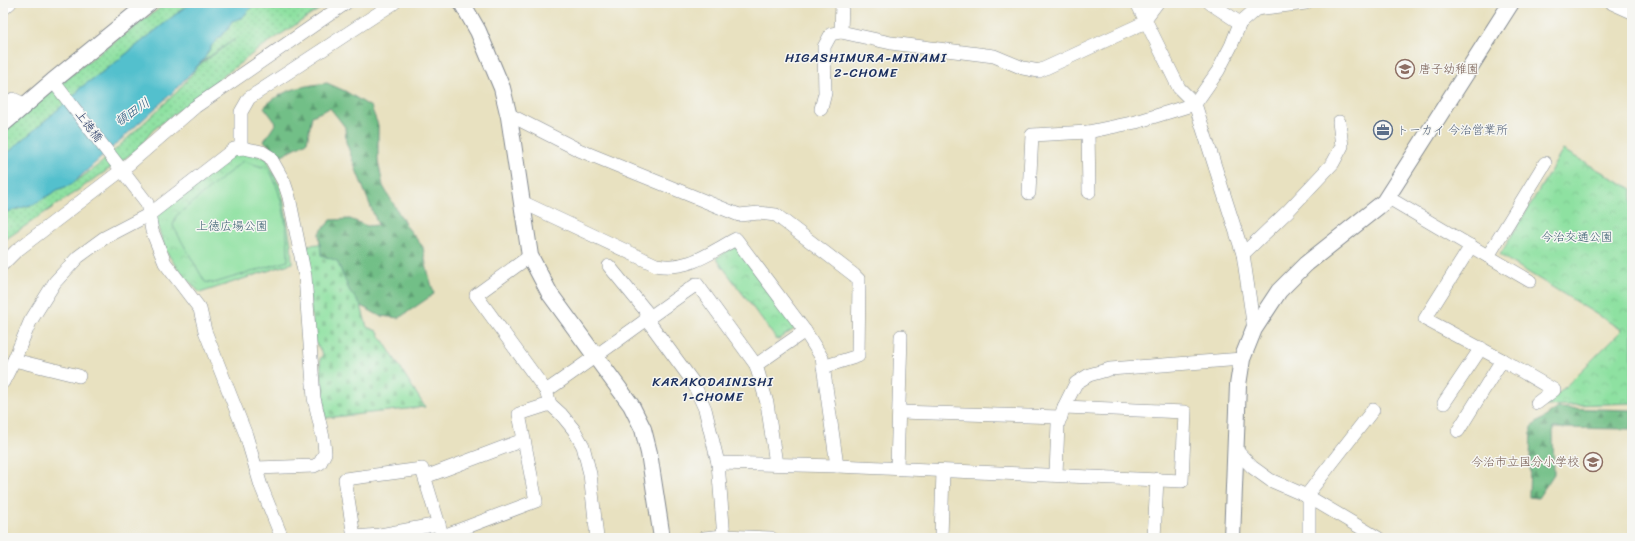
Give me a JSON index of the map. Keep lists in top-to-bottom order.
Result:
{
  "streets": {
    "street": ["上徳橋"]
  },
  "districts": ["HIGASHIMURA-MINAMI 2-CHOME", "KARAKODAINISHI 1-CHOME"],
  "water": ["頓田川"],
  "parks": ["上徳広場公園", "今治交通公園"],
  "places": {
    "school or university": ["唐子幼稚園", "今治市立国分小学校"],
    "office": ["トーカイ 今治営業所"]
  }
}
